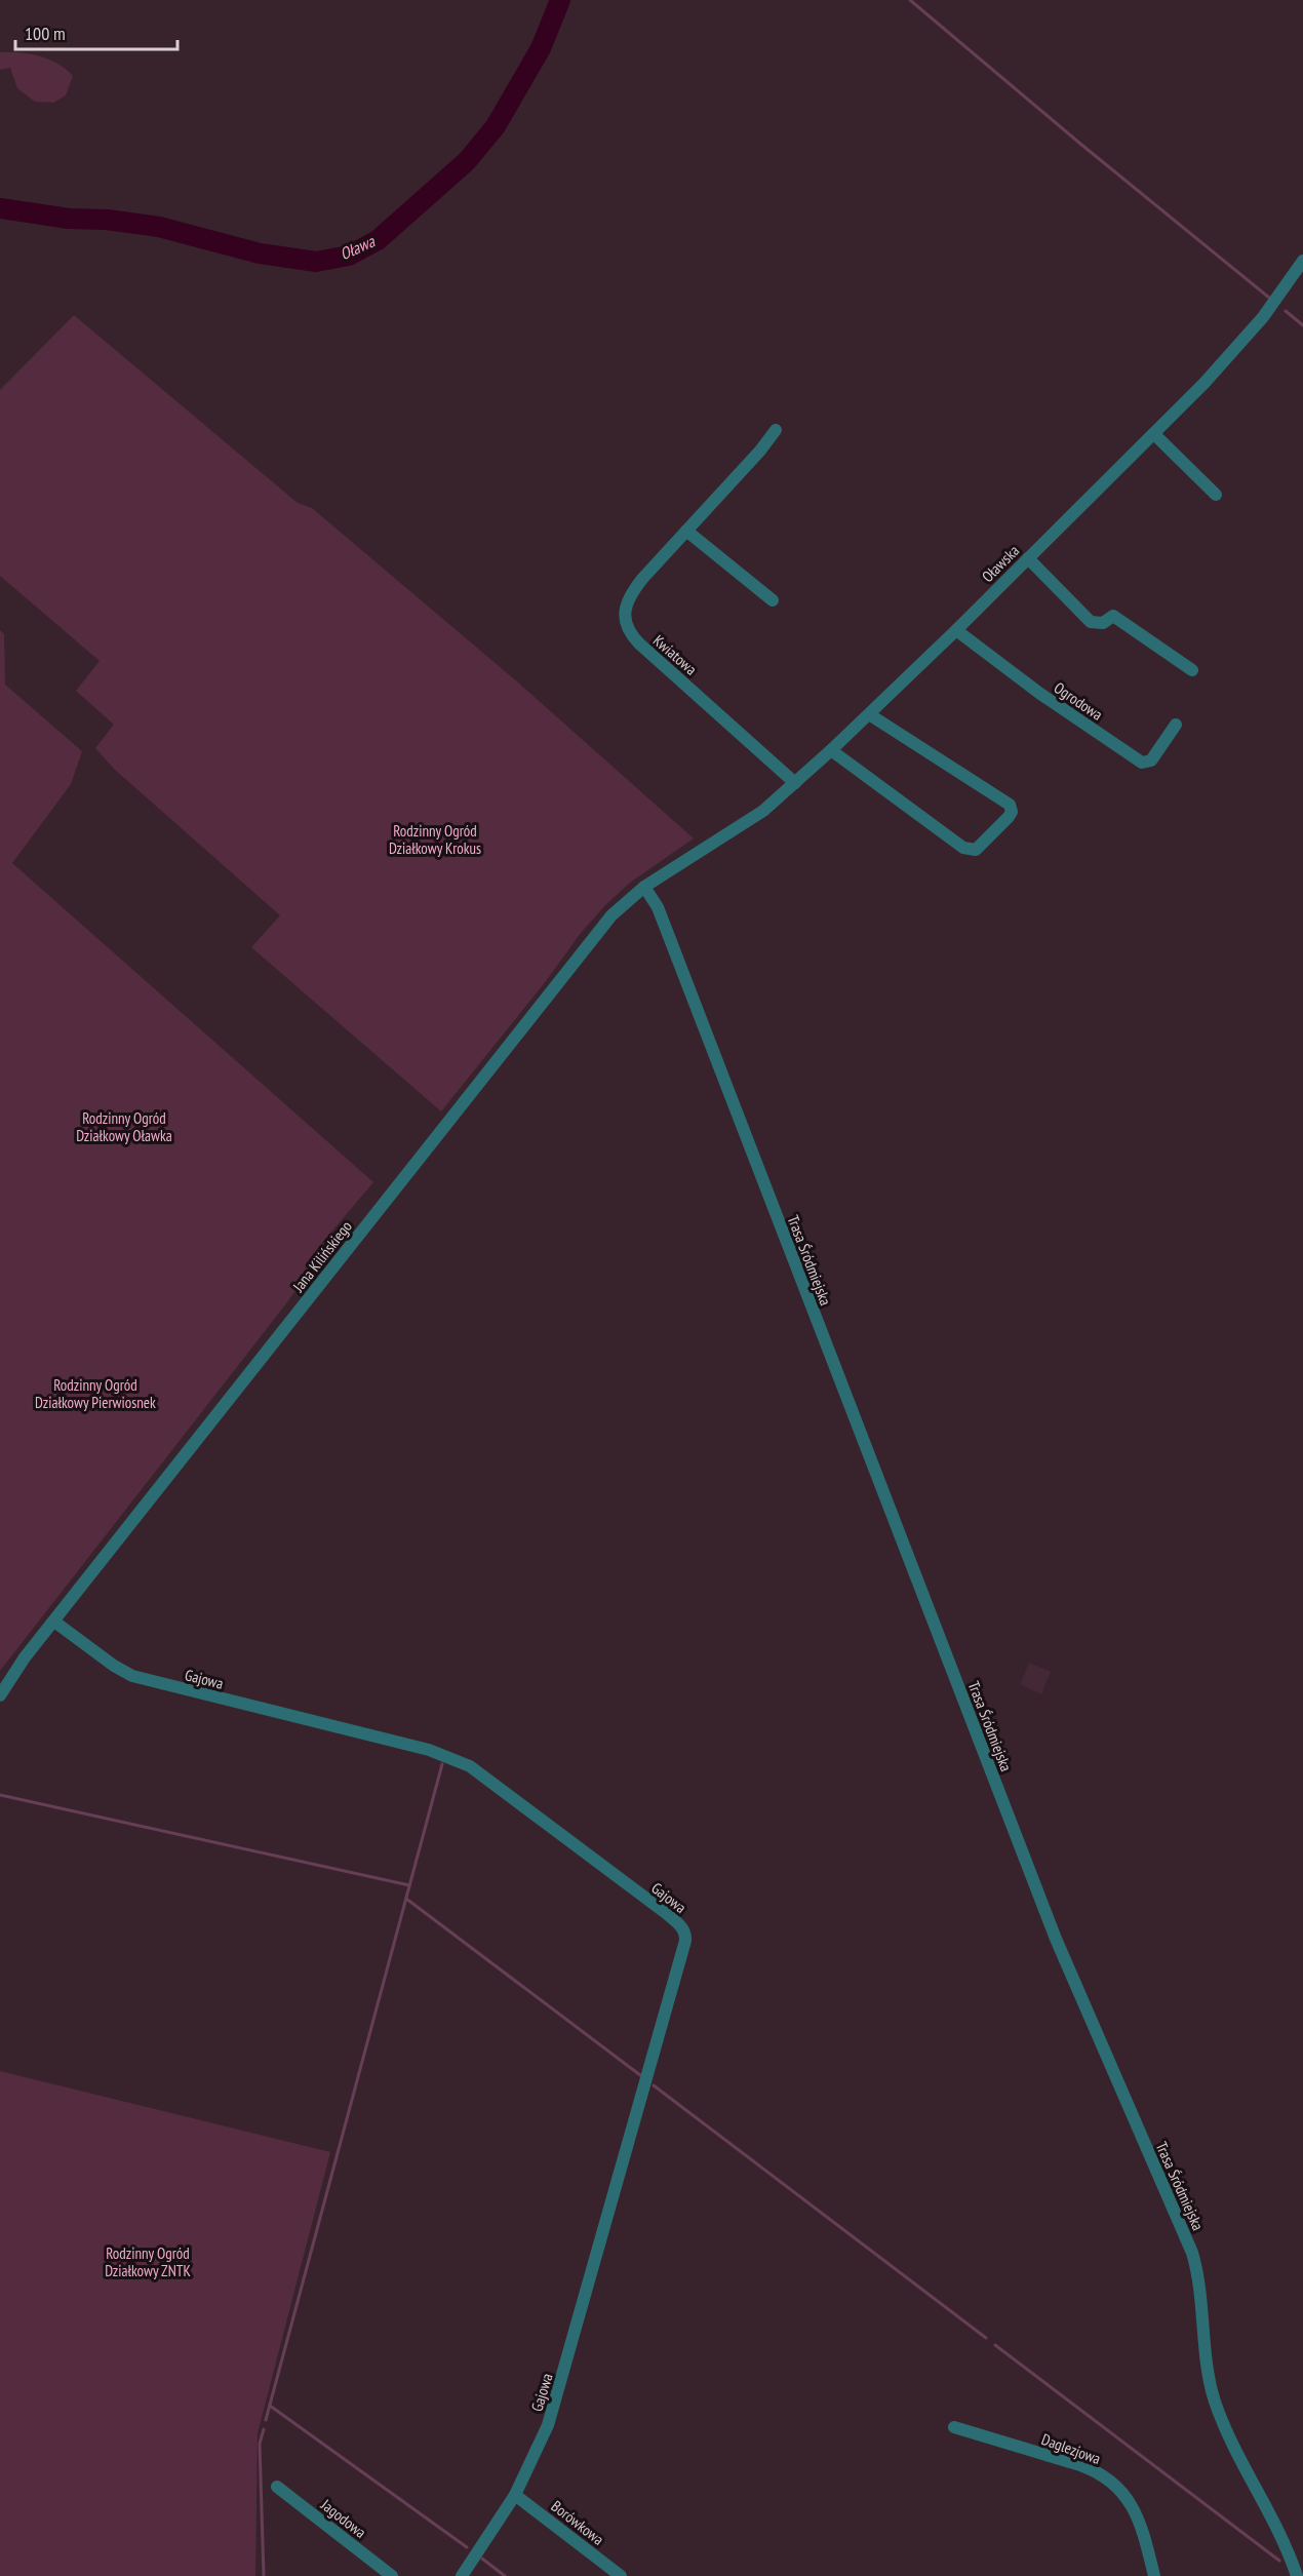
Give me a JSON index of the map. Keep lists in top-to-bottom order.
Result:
{
  "streets": {
    "street": [
      "Oławska",
      "Kwiatowa",
      "Ogrodowa",
      "Jana Kilińskiego",
      "Trasa Śródmiejska",
      "Gajowa",
      "Daglezjowa",
      "Jagodowa",
      "Borówkowa"
    ]
  },
  "crossings": [
    ["Oławska", "Kwiatowa"],
    ["Oławska", "Ogrodowa"],
    ["Oławska", "Jana Kilińskiego"],
    ["Jana Kilińskiego", "Trasa Śródmiejska"],
    ["Jana Kilińskiego", "Gajowa"],
    ["Gajowa", "Borówkowa"]
  ],
  "water": ["Oława"],
  "parks": [
    "Rodzinny Ogród Działkowy Krokus",
    "Rodzinny Ogród Działkowy Oławka",
    "Rodzinny Ogród Działkowy Pierwiosnek",
    "Rodzinny Ogród Działkowy ZNTK"
  ],
  "scale_bar": "100 m"
}
